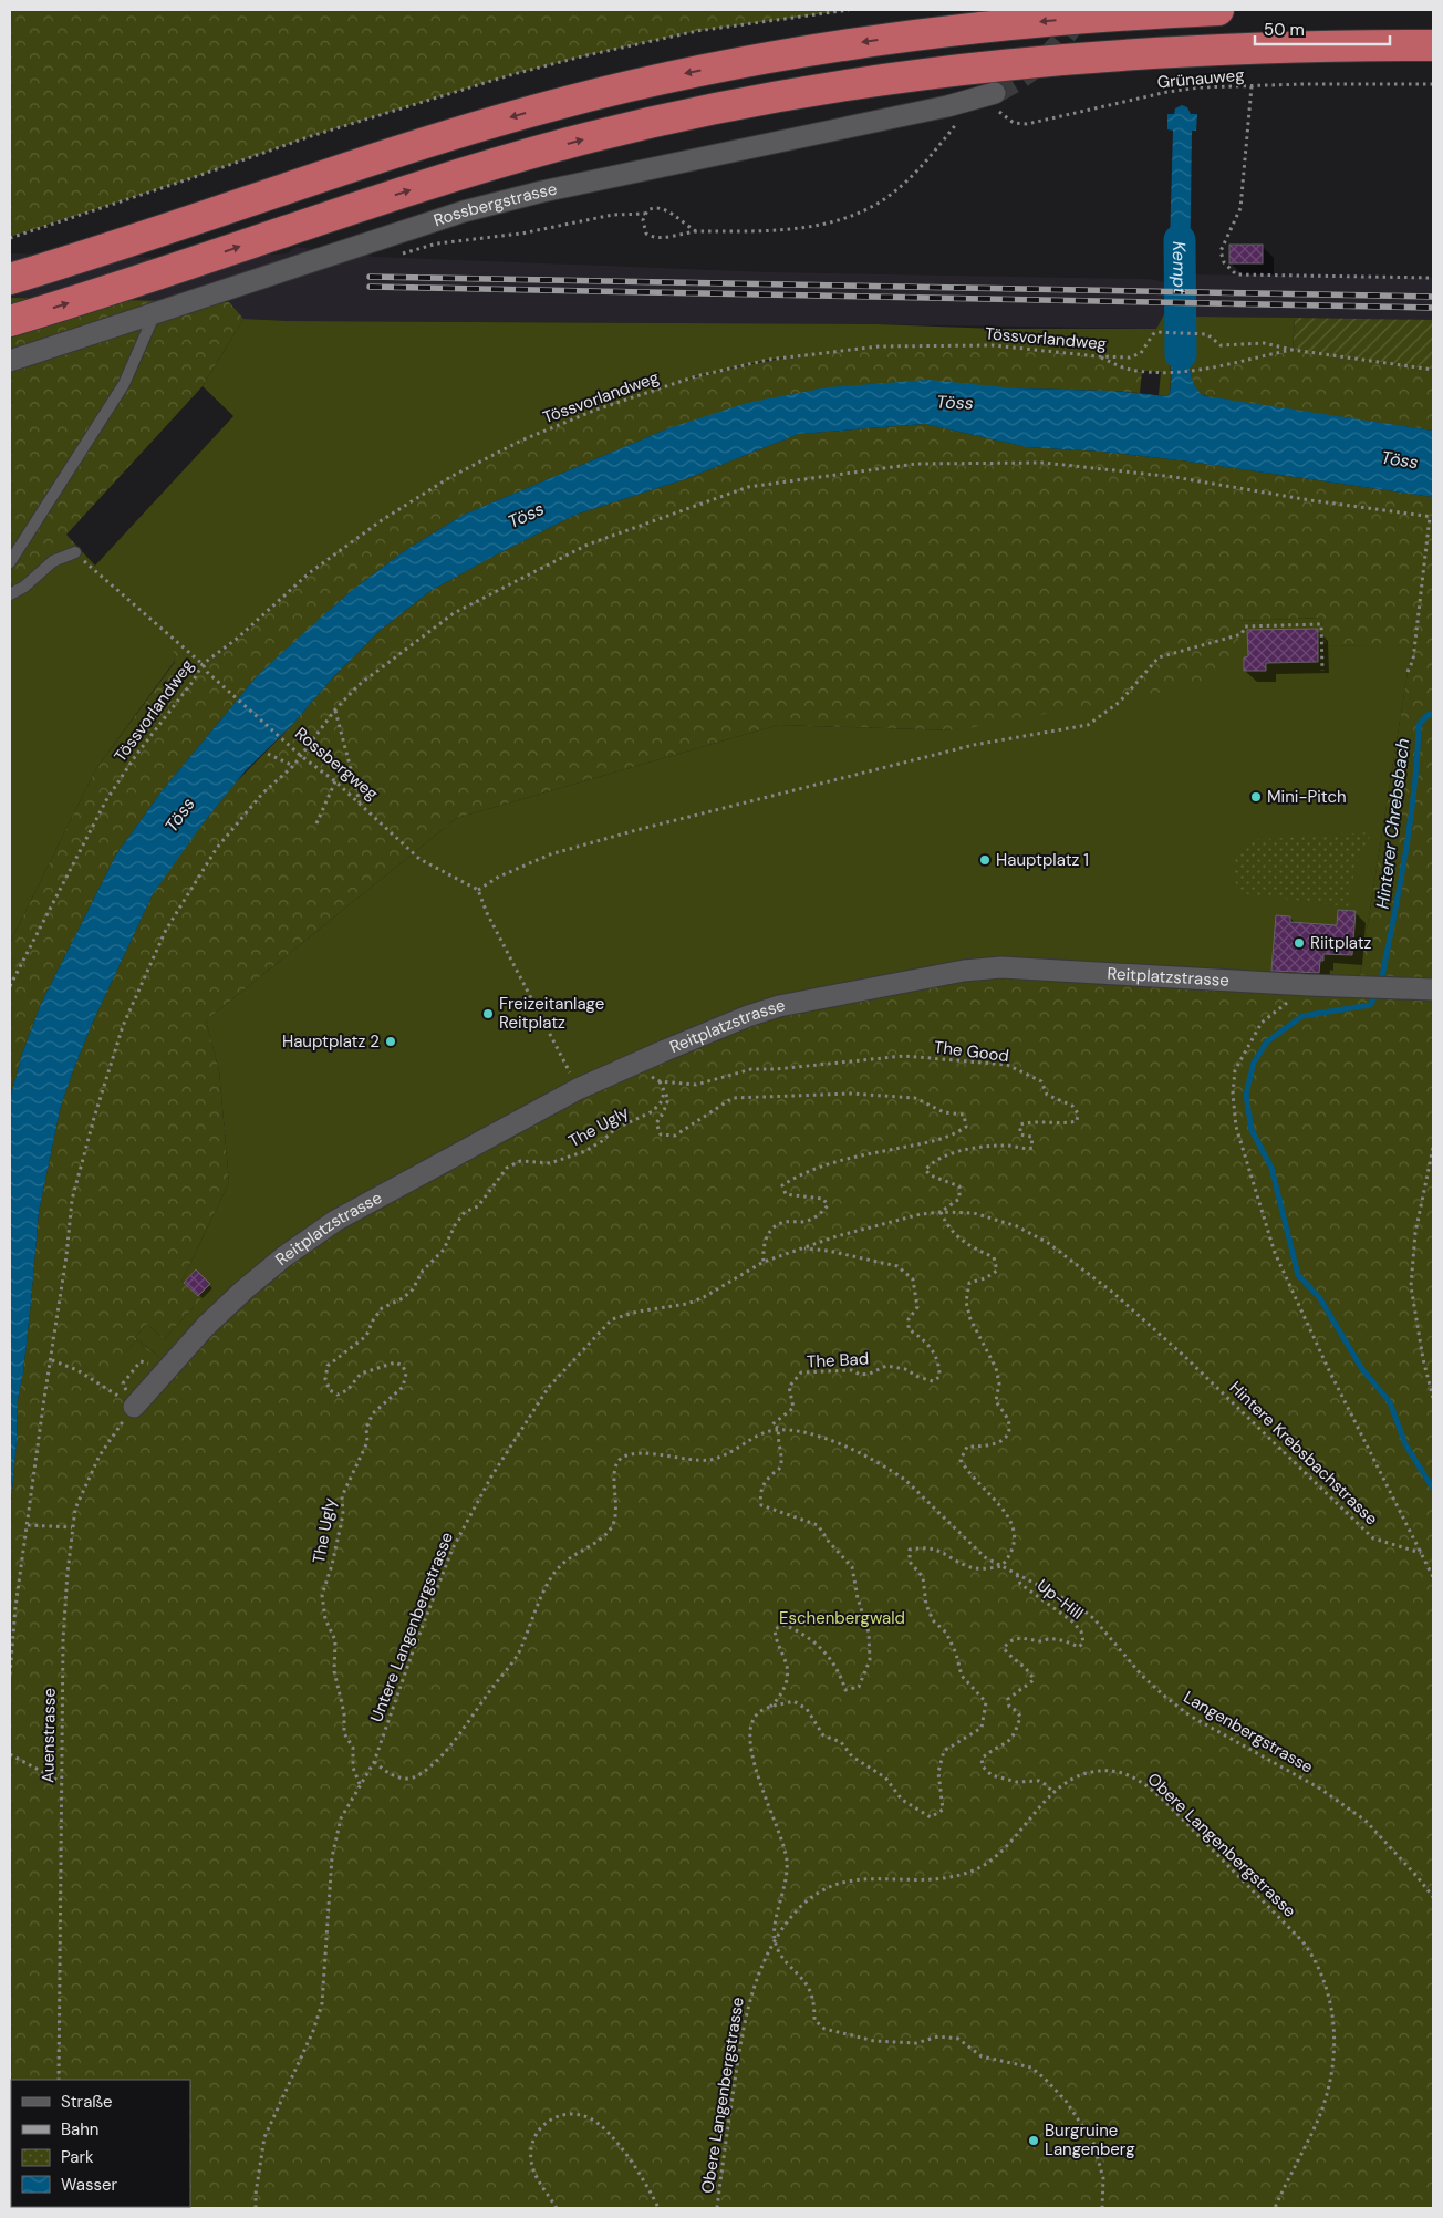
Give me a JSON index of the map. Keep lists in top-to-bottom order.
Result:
{
  "streets": {
    "street": ["Rossbergstrasse", "Reitplatzstrasse"],
    "path": [
      "Grünauweg",
      "Tössvorlandweg",
      "Rossbergweg",
      "The Good",
      "The Ugly",
      "The Bad",
      "Hintere Krebsbachstrasse",
      "Up-Hill",
      "Untere Langenbergstrasse",
      "Langenbergstrasse",
      "Auenstrasse",
      "Obere Langenbergstrasse"
    ]
  },
  "crossings": [
    ["Grünauweg", "Rossbergstrasse"],
    ["Tössvorlandweg", "Rossbergweg"],
    ["Reitplatzstrasse", "Auenstrasse"],
    ["The Good", "Untere Langenbergstrasse"],
    ["The Ugly", "Untere Langenbergstrasse"],
    ["The Bad", "Untere Langenbergstrasse"],
    ["The Bad", "Langenbergstrasse"],
    ["Hintere Krebsbachstrasse", "Untere Langenbergstrasse"],
    ["Up-Hill", "Langenbergstrasse"],
    ["Up-Hill", "Obere Langenbergstrasse"],
    ["Untere Langenbergstrasse", "Langenbergstrasse"]
  ],
  "water": ["Kempt", "Töss", "Hinterer Chrebsbach"],
  "parks": ["Eschenbergwald"],
  "places": [
    "Mini-Pitch",
    "Hauptplatz 1",
    "Riitplatz",
    "Freizeitanlage Reitplatz",
    "Hauptplatz 2",
    "Burgruine Langenberg"
  ],
  "legend": [
    "Straße",
    "Bahn",
    "Park",
    "Wasser"
  ],
  "scale_bar": "50 m"
}
